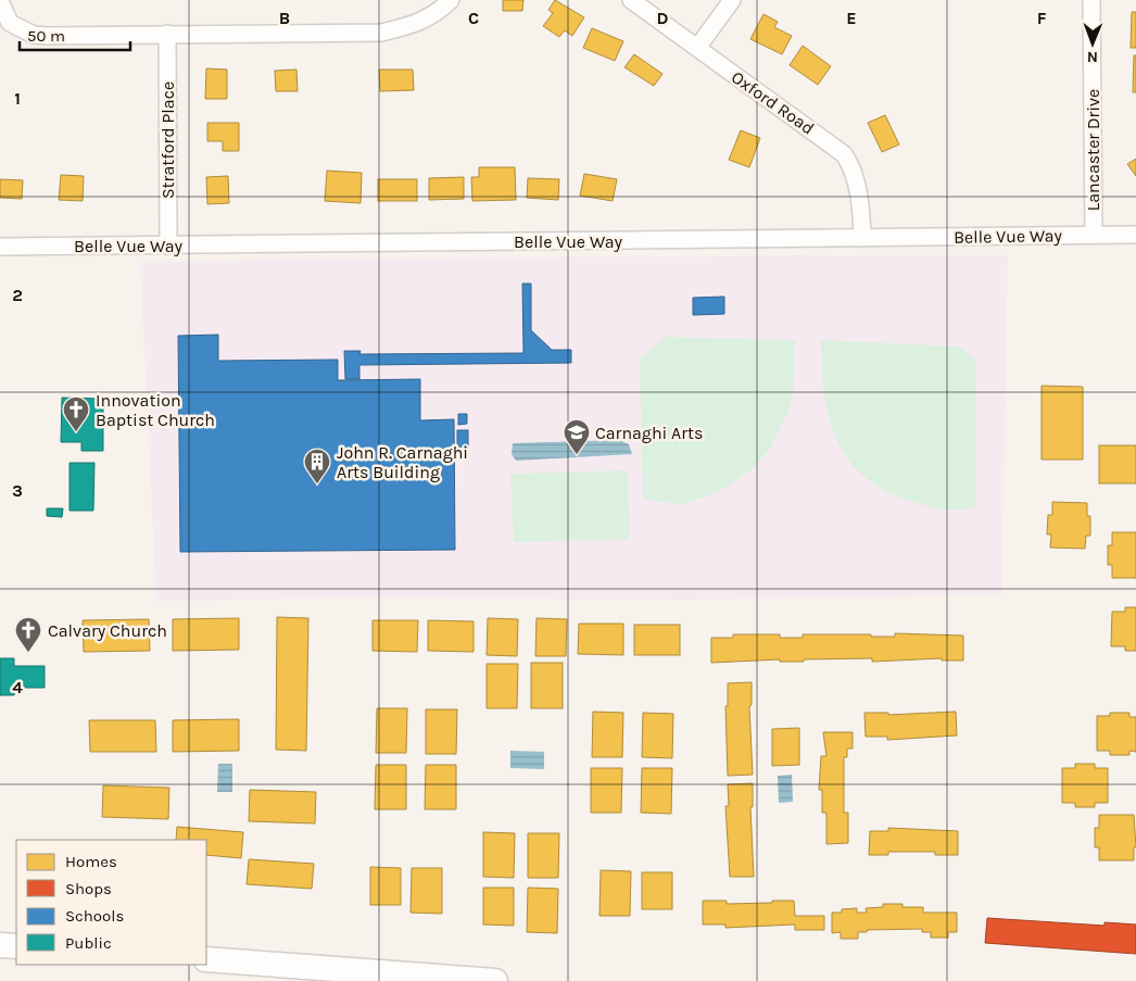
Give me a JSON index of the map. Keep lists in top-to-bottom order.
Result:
{
  "streets": {
    "street": [
      "Oxford Road",
      "Stratford Place",
      "Lancaster Drive",
      "Belle Vue Way"
    ]
  },
  "crossings": [
    ["Oxford Road", "Belle Vue Way"],
    ["Stratford Place", "Belle Vue Way"],
    ["Lancaster Drive", "Belle Vue Way"]
  ],
  "places": {
    "church": ["Innovation Baptist Church", "Calvary Church"],
    "school or university": ["Carnaghi Arts"],
    "building": ["John R. Carnaghi Arts Building"]
  },
  "legend": [
    "Homes",
    "Shops",
    "Schools",
    "Public"
  ],
  "scale_bar": "50 m",
  "north": "bottom",
  "grid": {
    "columns": [
      "B",
      "C",
      "D",
      "E",
      "F"
    ],
    "rows": [
      "1",
      "2",
      "3",
      "4"
    ]
  }
}
